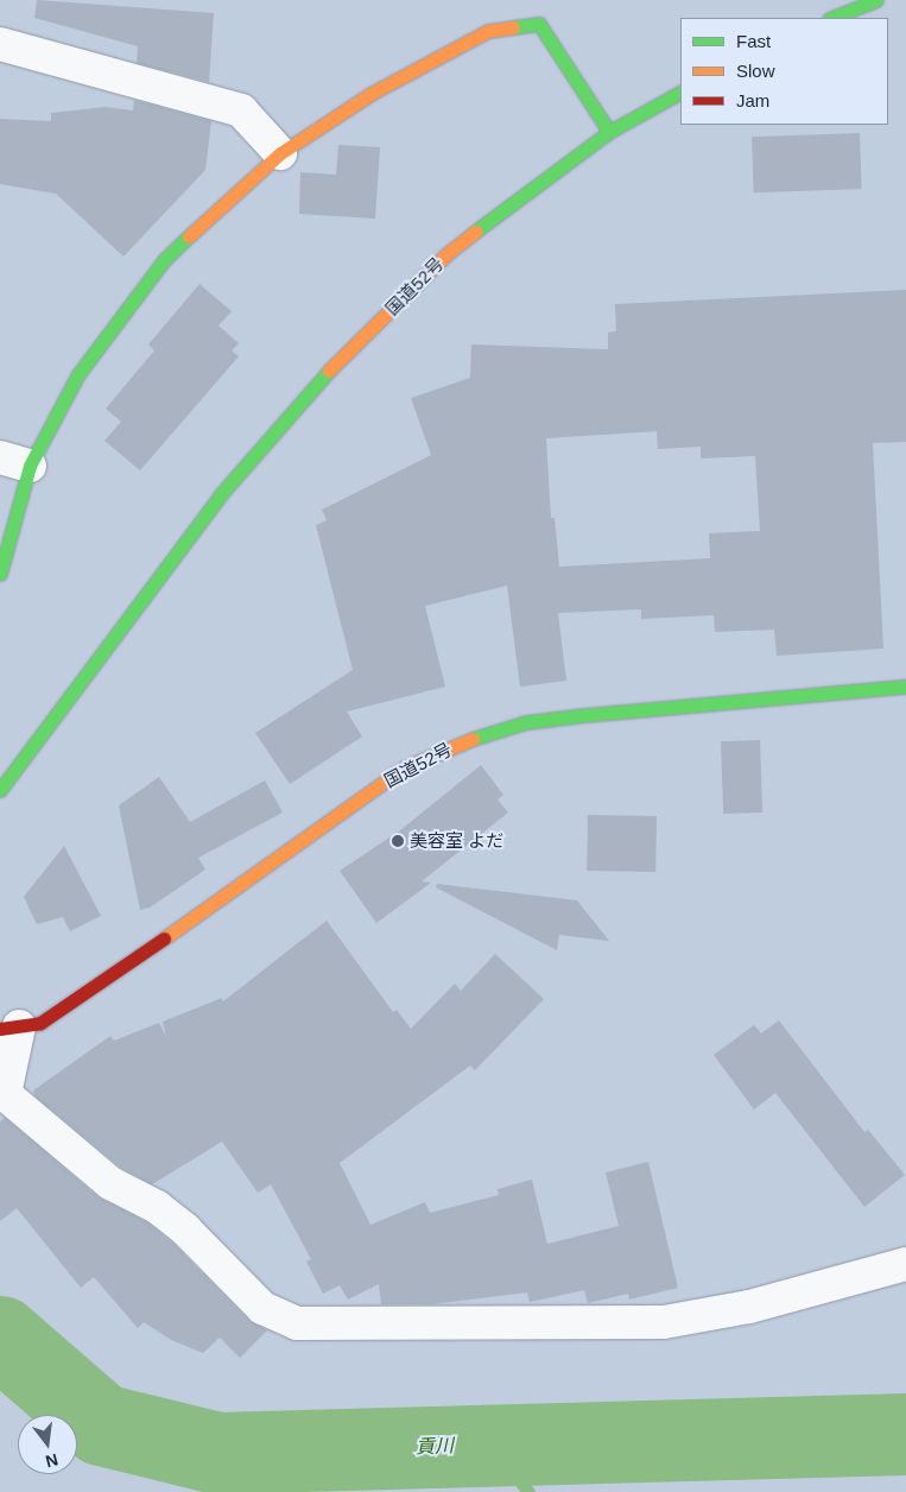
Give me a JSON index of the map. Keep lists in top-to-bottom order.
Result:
{
  "streets": {
    "main road": ["国道52号"]
  },
  "water": ["貢川"],
  "places": ["美容室 よだ"],
  "legend": ["Fast", "Slow", "Jam"],
  "north": "bottom"
}
